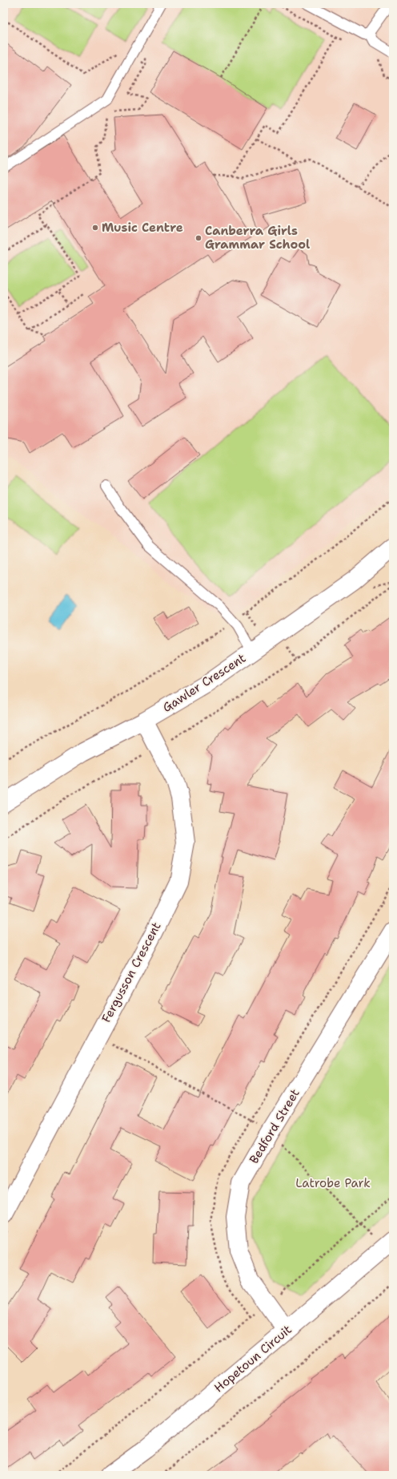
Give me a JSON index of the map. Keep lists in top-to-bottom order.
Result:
{
  "streets": {
    "street": [
      "Gawler Crescent",
      "Fergusson Crescent",
      "Bedford Street",
      "Hopetoun Circuit"
    ]
  },
  "crossings": [
    ["Gawler Crescent", "Fergusson Crescent"],
    ["Bedford Street", "Hopetoun Circuit"]
  ],
  "parks": ["Latrobe Park"],
  "places": ["Music Centre", "Canberra Girls Grammar School"]
}
